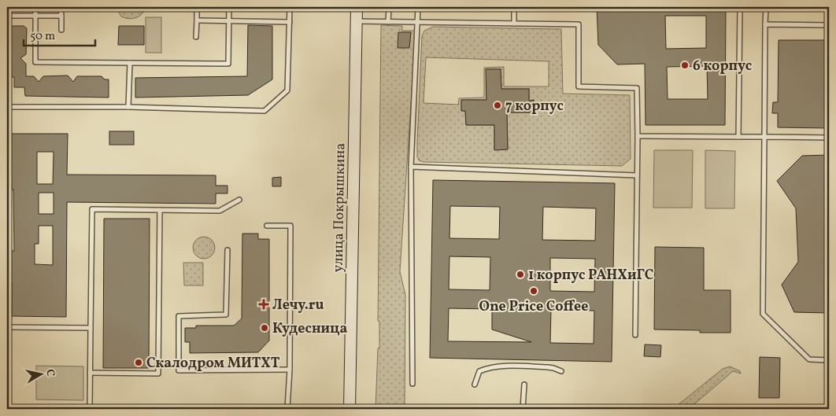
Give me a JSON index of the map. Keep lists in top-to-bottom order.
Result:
{
  "streets": {
    "main road": ["улица Покрышкина"]
  },
  "places": {
    "other": [
      "6 корпус",
      "7 корпус",
      "1 корпус РАНХиГС",
      "One Price Coffee",
      "Кудесница",
      "Скалодром МИТХТ"
    ],
    "health": ["Лечу.ru"]
  },
  "scale_bar": "50 m",
  "north": "right"
}
